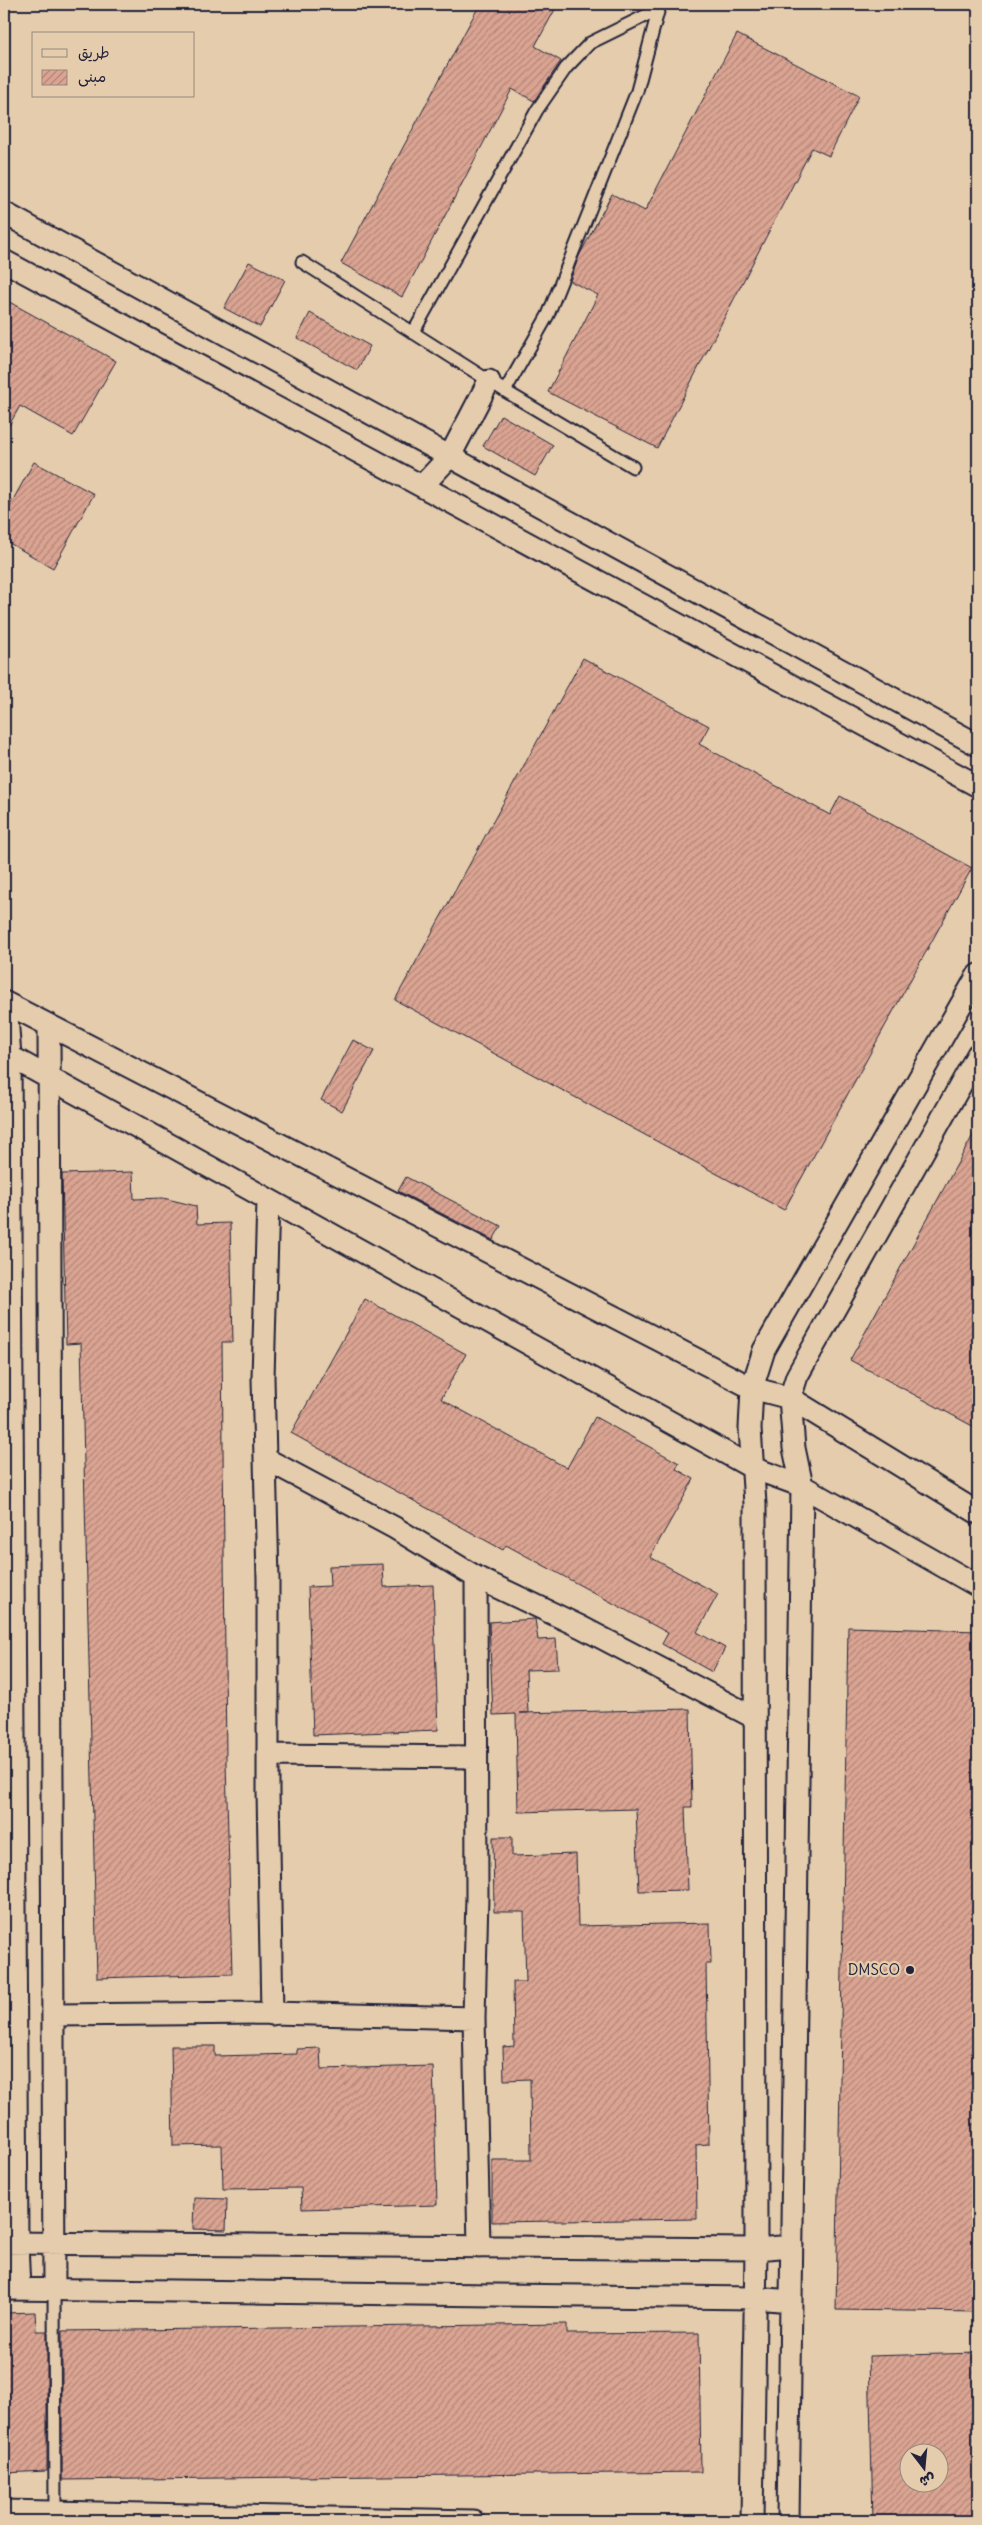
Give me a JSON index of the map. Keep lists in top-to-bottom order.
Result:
{
  "places": ["DMSCO"],
  "legend": ["طريق", "مبنى"],
  "north": "bottom"
}
